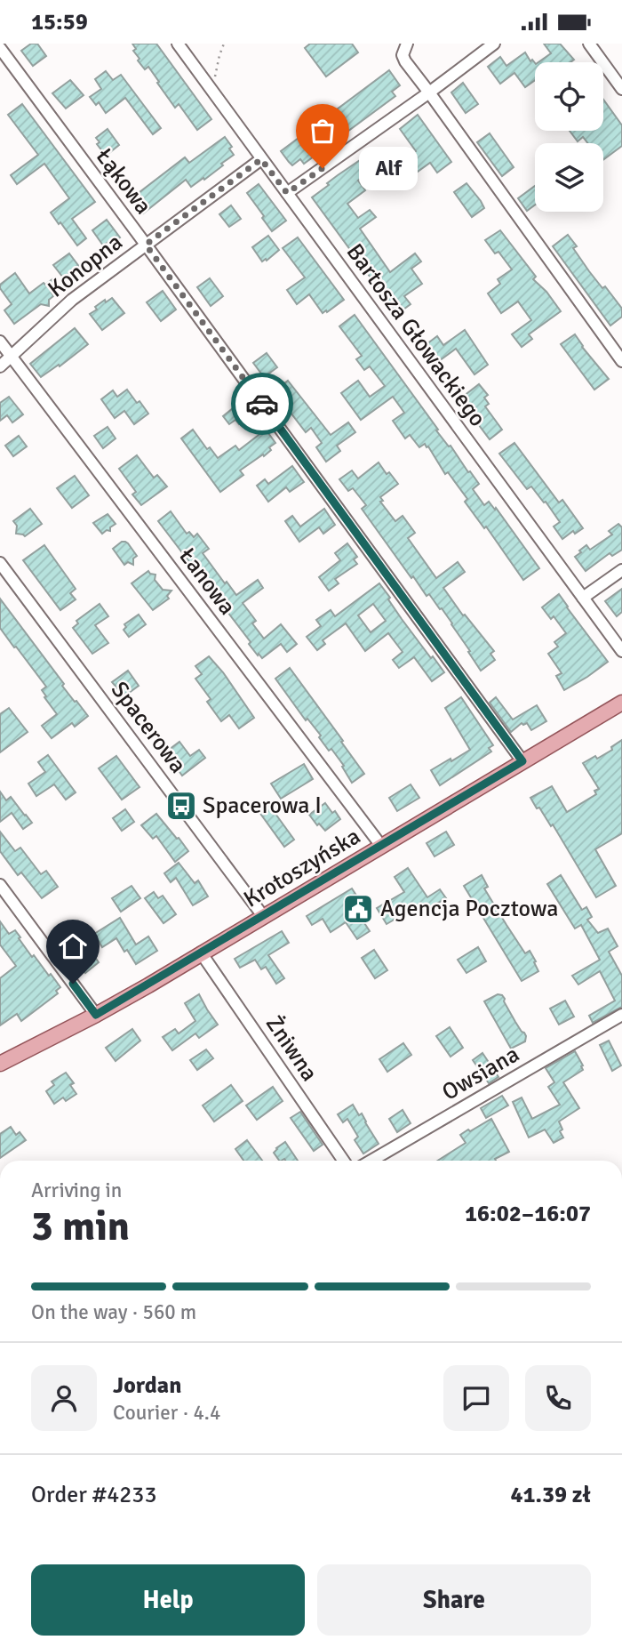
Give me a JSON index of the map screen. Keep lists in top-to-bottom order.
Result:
{
  "streets": {
    "main road": ["Krotoszyńska"],
    "street": [
      "Łąkowa",
      "Konopna",
      "Bartosza Głowackiego",
      "Łanowa",
      "Spacerowa",
      "Żniwna",
      "Owsiana"
    ]
  },
  "crossings": [
    ["Łąkowa", "Konopna"],
    ["Łąkowa", "Krotoszyńska"],
    ["Konopna", "Bartosza Głowackiego"],
    ["Konopna", "Łanowa"],
    ["Łanowa", "Krotoszyńska"],
    ["Spacerowa", "Krotoszyńska"],
    ["Krotoszyńska", "Żniwna"]
  ],
  "places": {
    "other": ["Alf"],
    "bus stop": ["Spacerowa I"],
    "public building": ["Agencja Pocztowa"]
  },
  "page": {
    "status": "15:59",
    "bubble": "Alf",
    "heading": ["3 min", "Arriving in", "16:02–16:07"],
    "panel": [
      "Jordan",
      "Courier · 4.4",
      "Order #4233",
      "41.39 zł"
    ],
    "bar": "On the way · 560 m",
    "buttons": ["Help", "Share"]
  }
}
